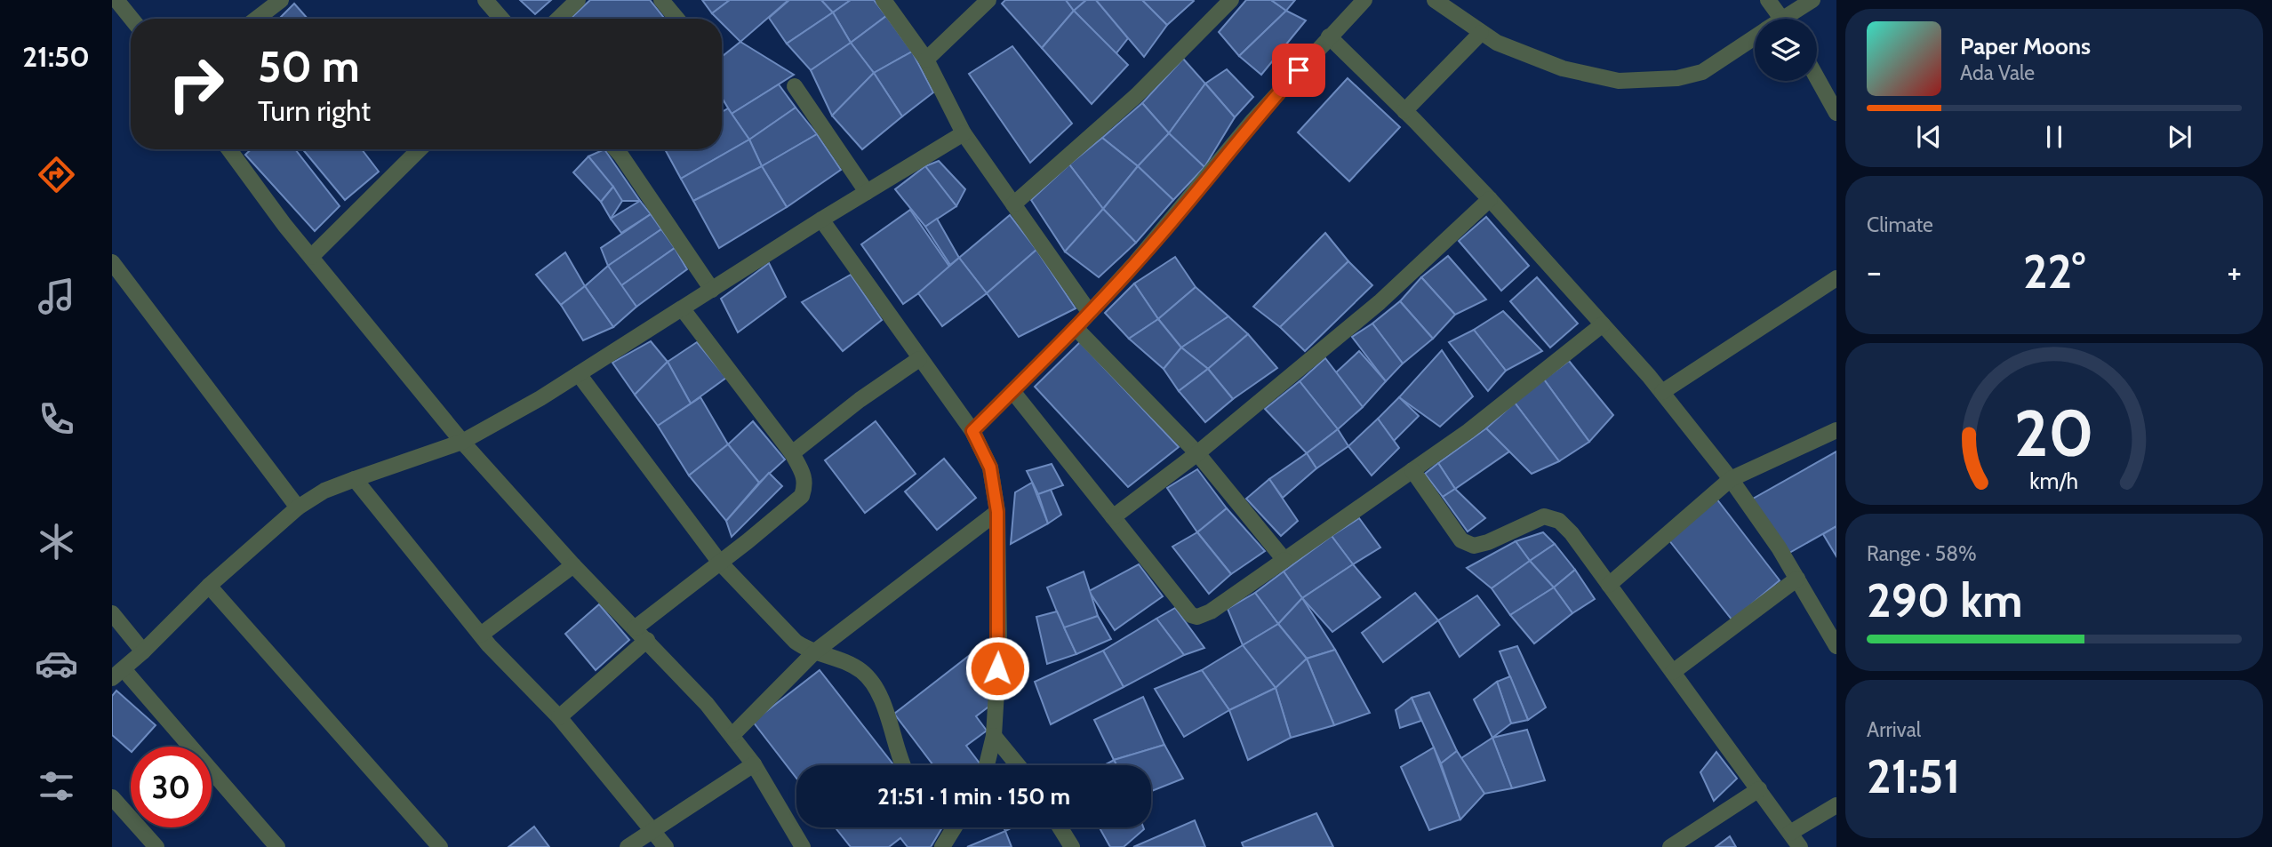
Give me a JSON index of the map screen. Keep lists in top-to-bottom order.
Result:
{
  "page": {
    "tabs": "21:50",
    "turn": ["50 m", "Turn right"],
    "song": ["Paper Moons", "Ada Vale"],
    "tile": [
      "Climate",
      ["Range · 58%", "290 km"],
      ["Arrival", "21:51"]
    ],
    "heat": ["−", "22°", "+"],
    "limit": "30",
    "trip": "21:51 · 1 min · 150 m",
    "gauge": ["20", "km/h"]
  }
}
